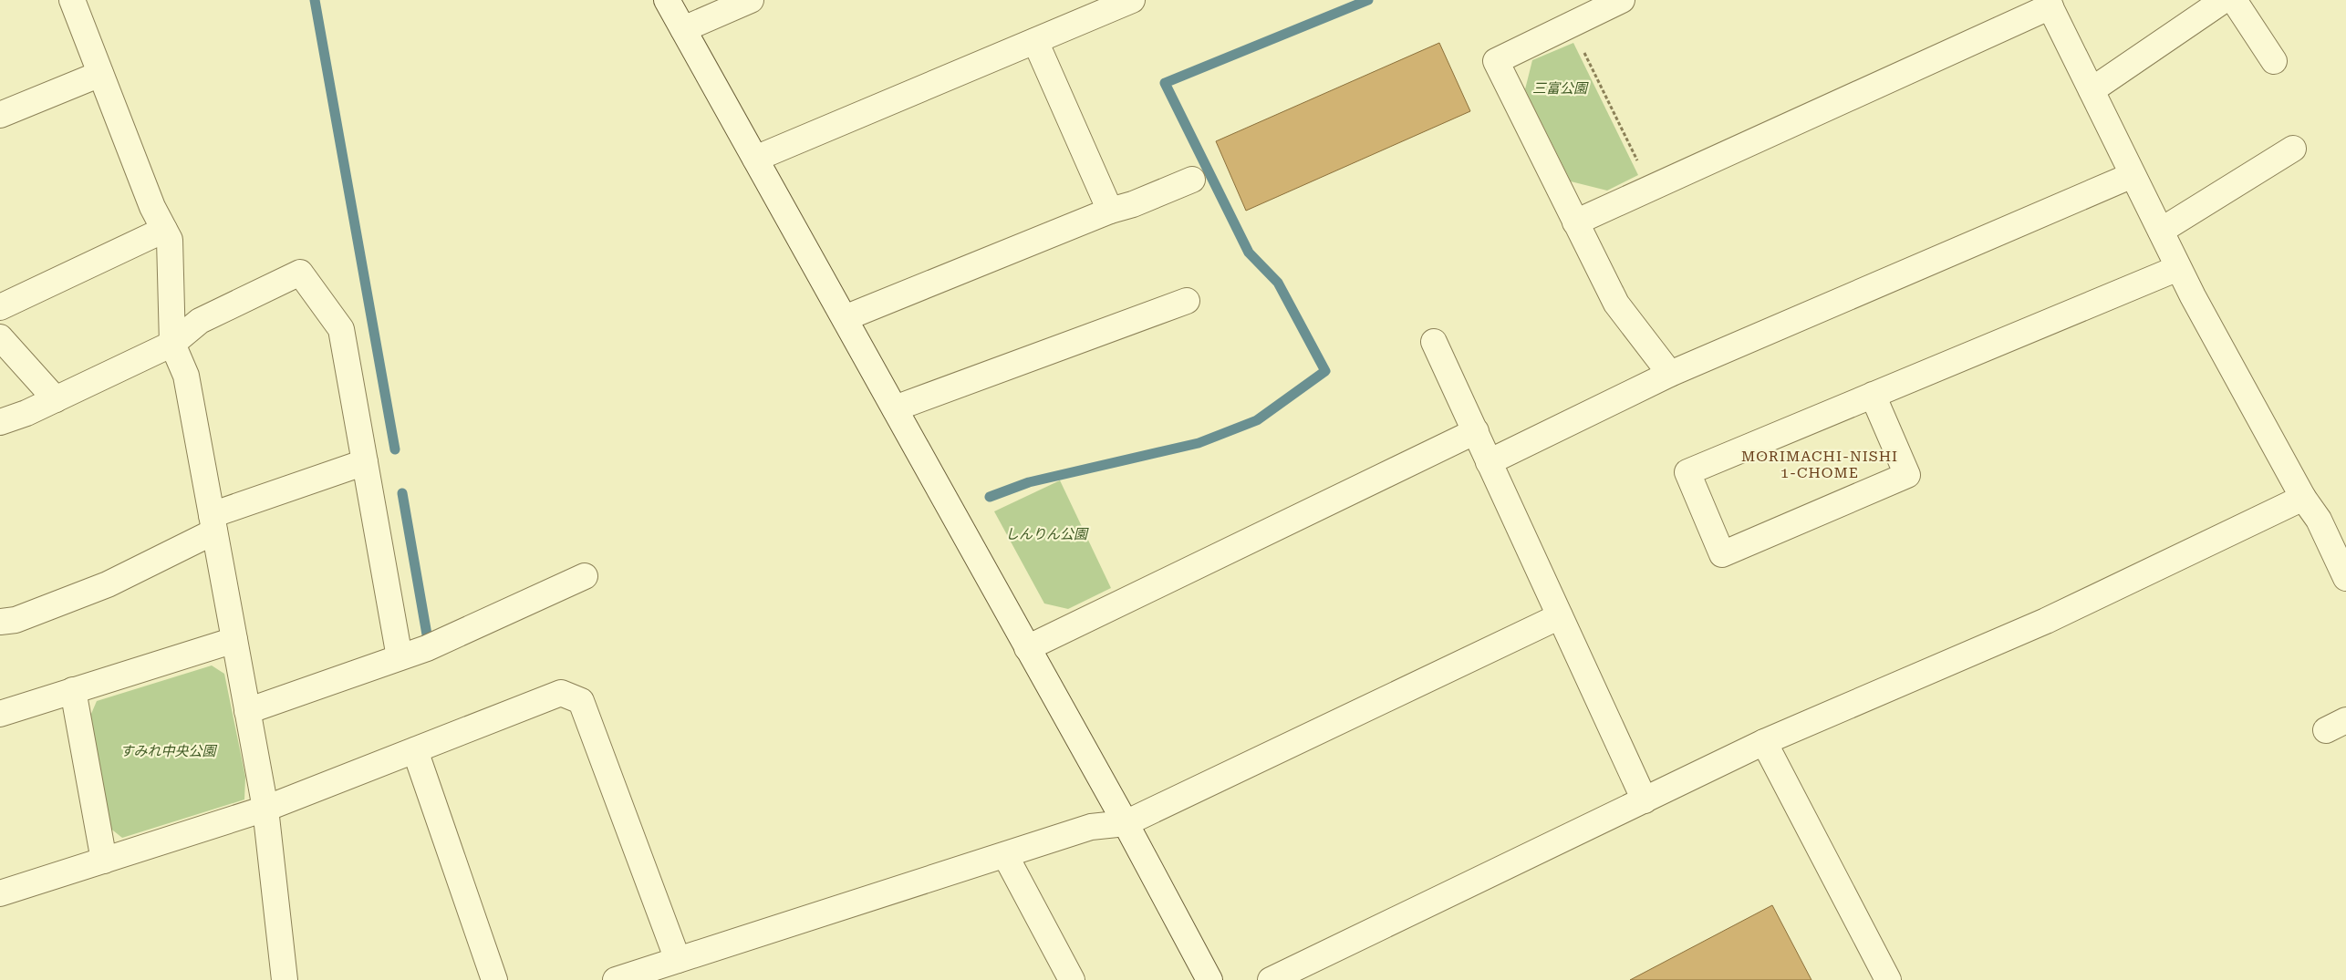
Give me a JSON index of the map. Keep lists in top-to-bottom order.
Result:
{
  "districts": ["MORIMACHI-NISHI 1-CHOME"],
  "parks": ["三富公園", "しんりん公園", "すみれ中央公園"]
}
